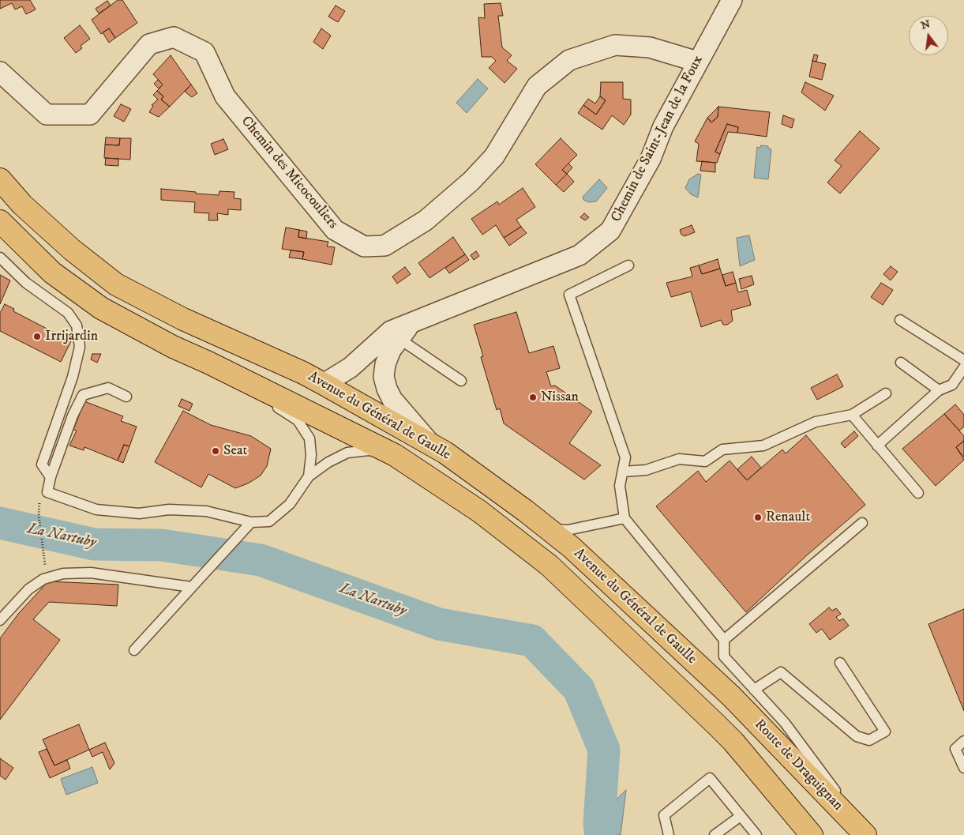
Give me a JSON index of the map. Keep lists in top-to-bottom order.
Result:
{
  "streets": {
    "main road": ["Avenue du Général de Gaulle", "Route de Draguignan"],
    "street": ["Chemin de Saint-Jean de la Foux", "Chemin des Micocouliers"]
  },
  "crossings": [
    ["Chemin de Saint-Jean de la Foux", "Chemin des Micocouliers"],
    ["Chemin de Saint-Jean de la Foux", "Avenue du Général de Gaulle"],
    ["Avenue du Général de Gaulle", "Route de Draguignan"]
  ],
  "water": ["La Nartuby"],
  "places": [
    "Irrijardin",
    "Nissan",
    "Seat",
    "Renault"
  ],
  "north": "top"
}
